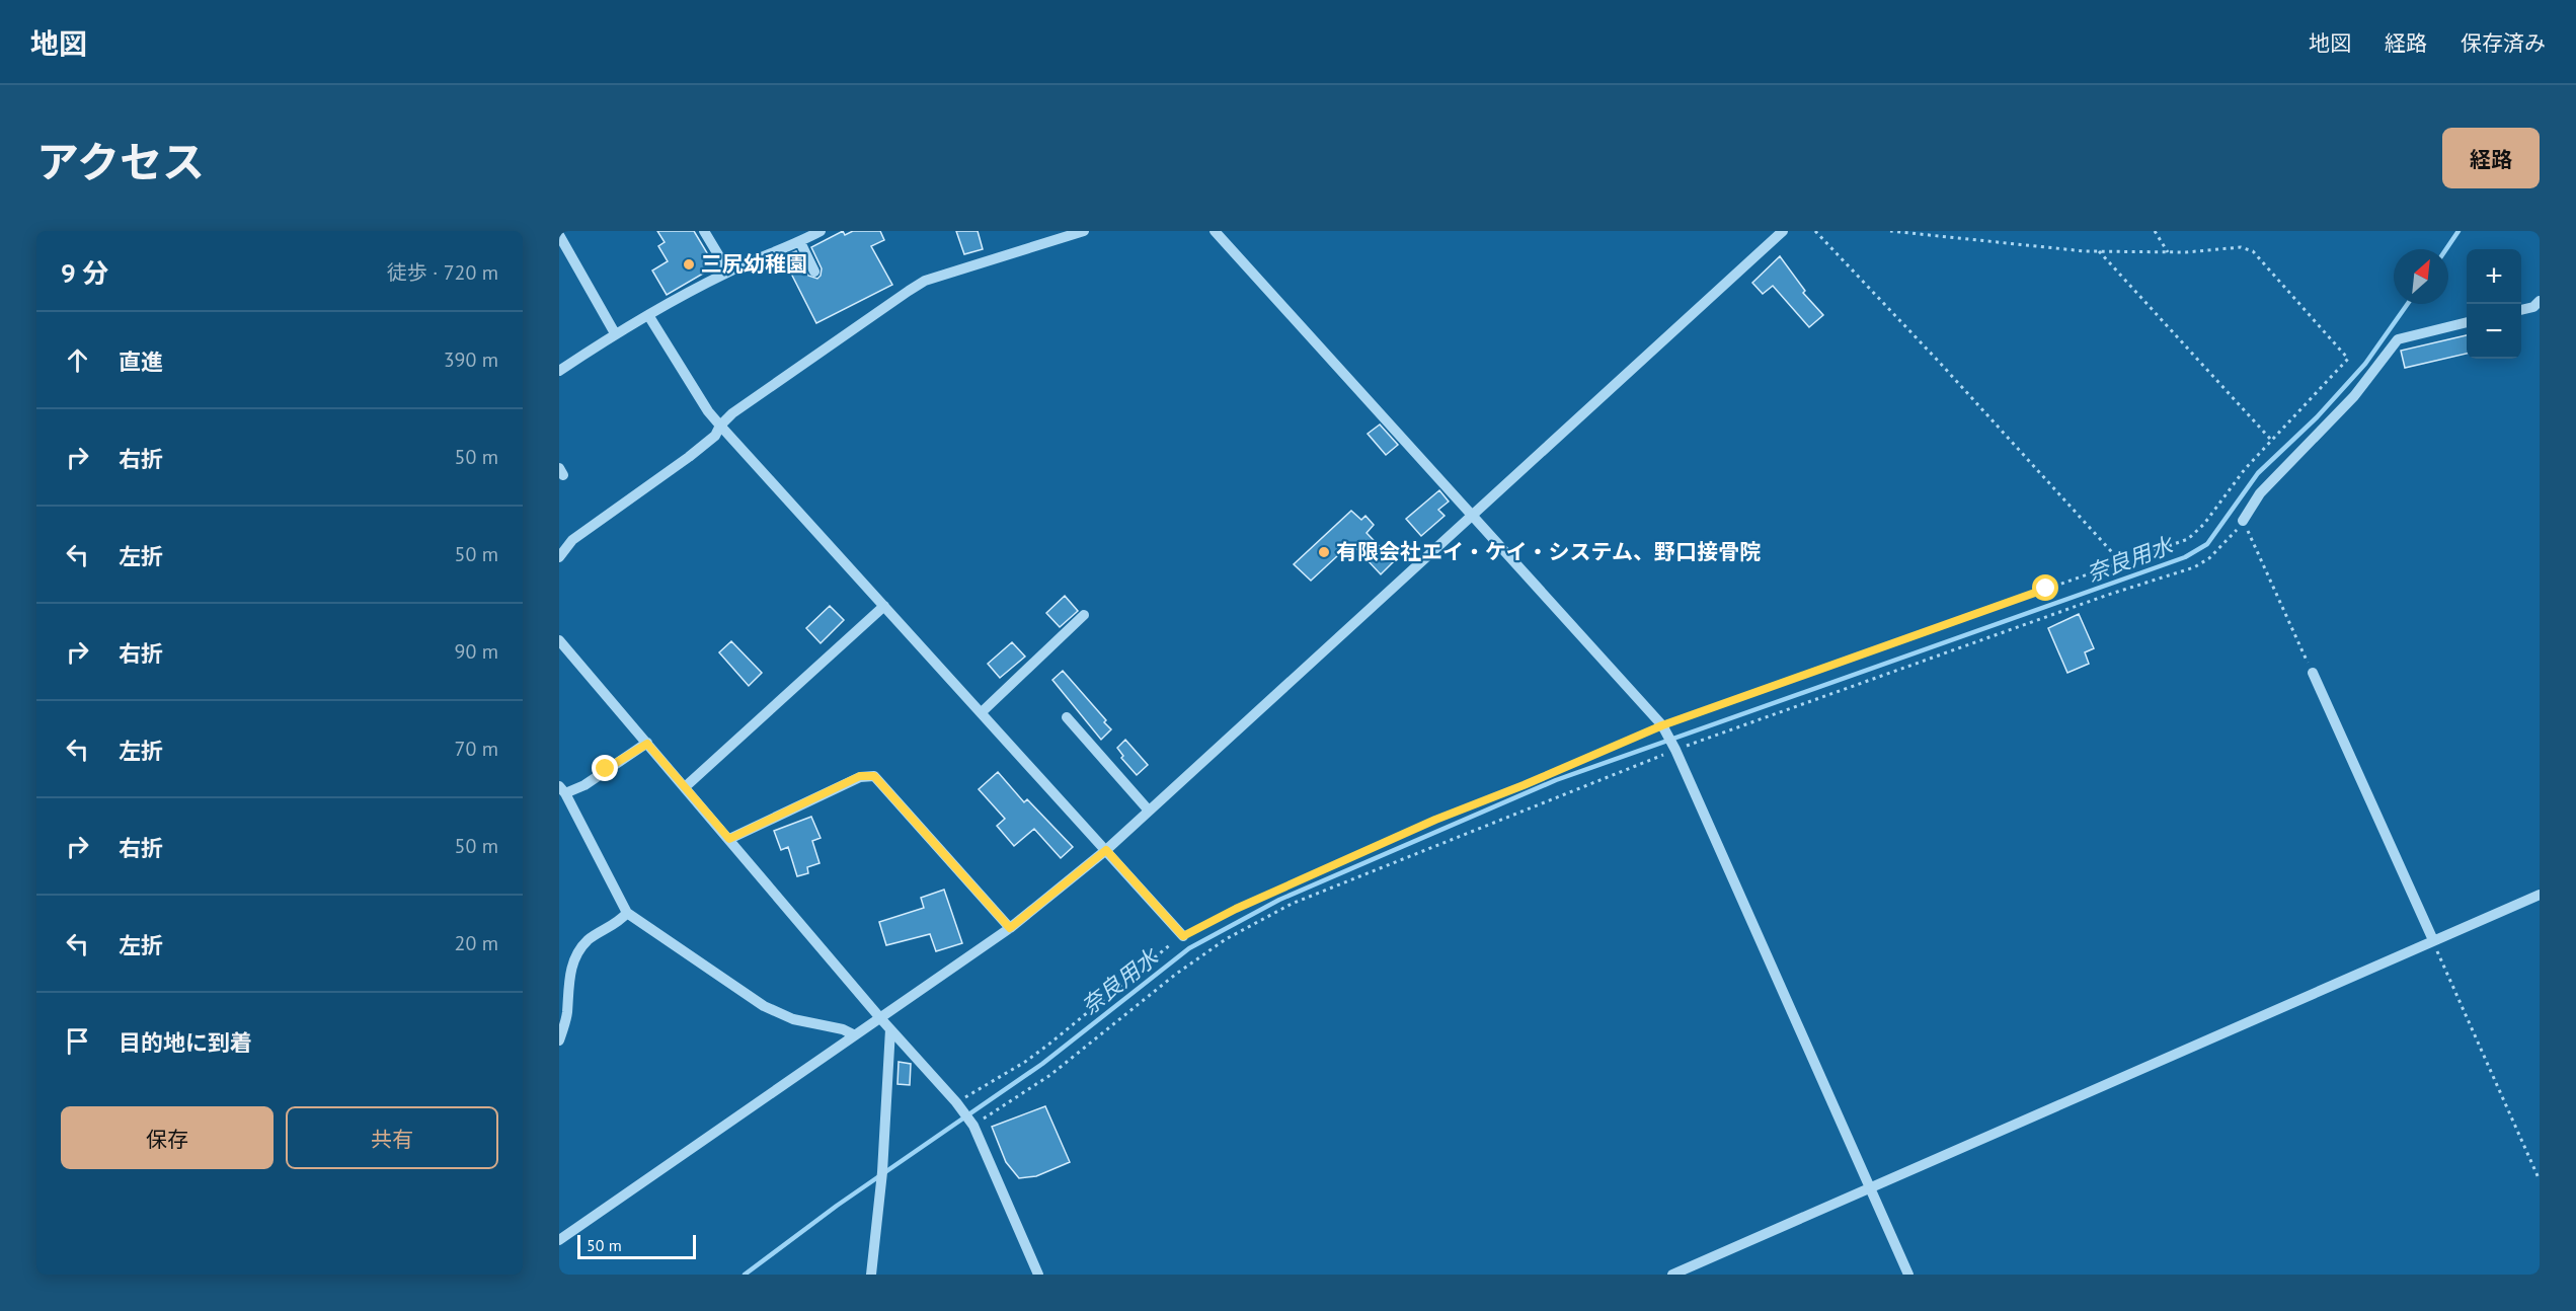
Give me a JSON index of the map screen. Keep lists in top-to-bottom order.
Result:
{
  "water": ["奈良用水"],
  "places": ["三尻幼稚園", "有限会社エイ・ケイ・システム、野口接骨院"],
  "scale_bar": "50 m",
  "north": "top right",
  "page": {
    "header": "地図",
    "nav": ["地図", "経路", "保存済み"],
    "title": "アクセス",
    "buttons": [
      "経路",
      ["保存", "共有"]
    ],
    "heading": ["9 分", "徒歩 · 720 m"],
    "map_buttons": ["+", "−"],
    "list": [
      ["直進", "390 m"],
      ["右折", "50 m"],
      ["左折", "50 m"],
      ["右折", "90 m"],
      ["左折", "70 m"],
      ["右折", "50 m"],
      ["左折", "20 m"],
      "目的地に到着"
    ],
    "scale": "50 m"
  }
}
